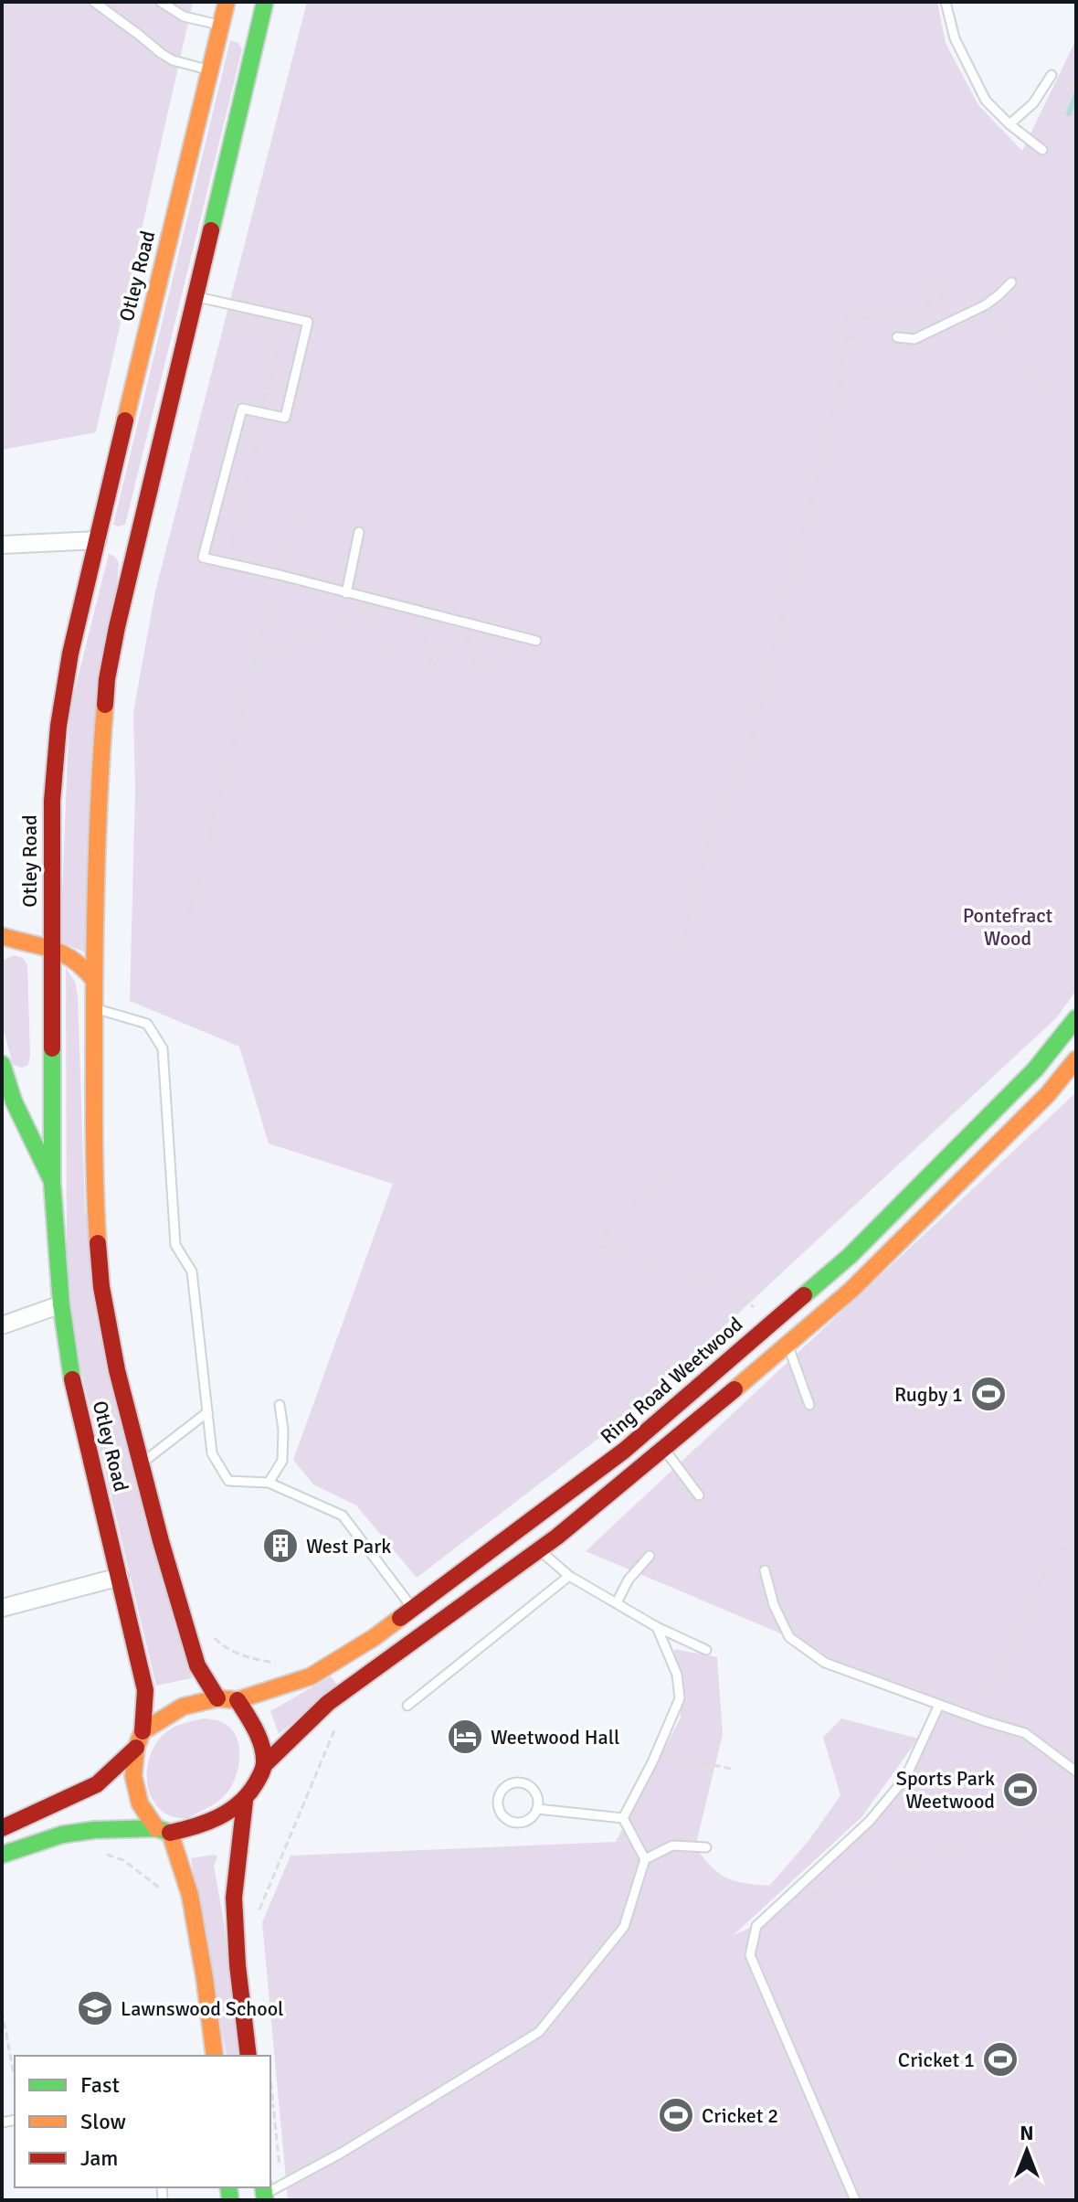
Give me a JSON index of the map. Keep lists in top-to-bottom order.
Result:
{
  "streets": {
    "main road": ["Otley Road", "Ring Road Weetwood"]
  },
  "crossings": [
    ["Otley Road", "Ring Road Weetwood"]
  ],
  "parks": ["Pontefract Wood"],
  "places": {
    "sports": [
      "Rugby 1",
      "Sports Park Weetwood",
      "Cricket 1",
      "Cricket 2"
    ],
    "building": ["West Park"],
    "hotel": ["Weetwood Hall"],
    "school or university": ["Lawnswood School"]
  },
  "legend": ["Fast", "Slow", "Jam"],
  "north": "top"
}
